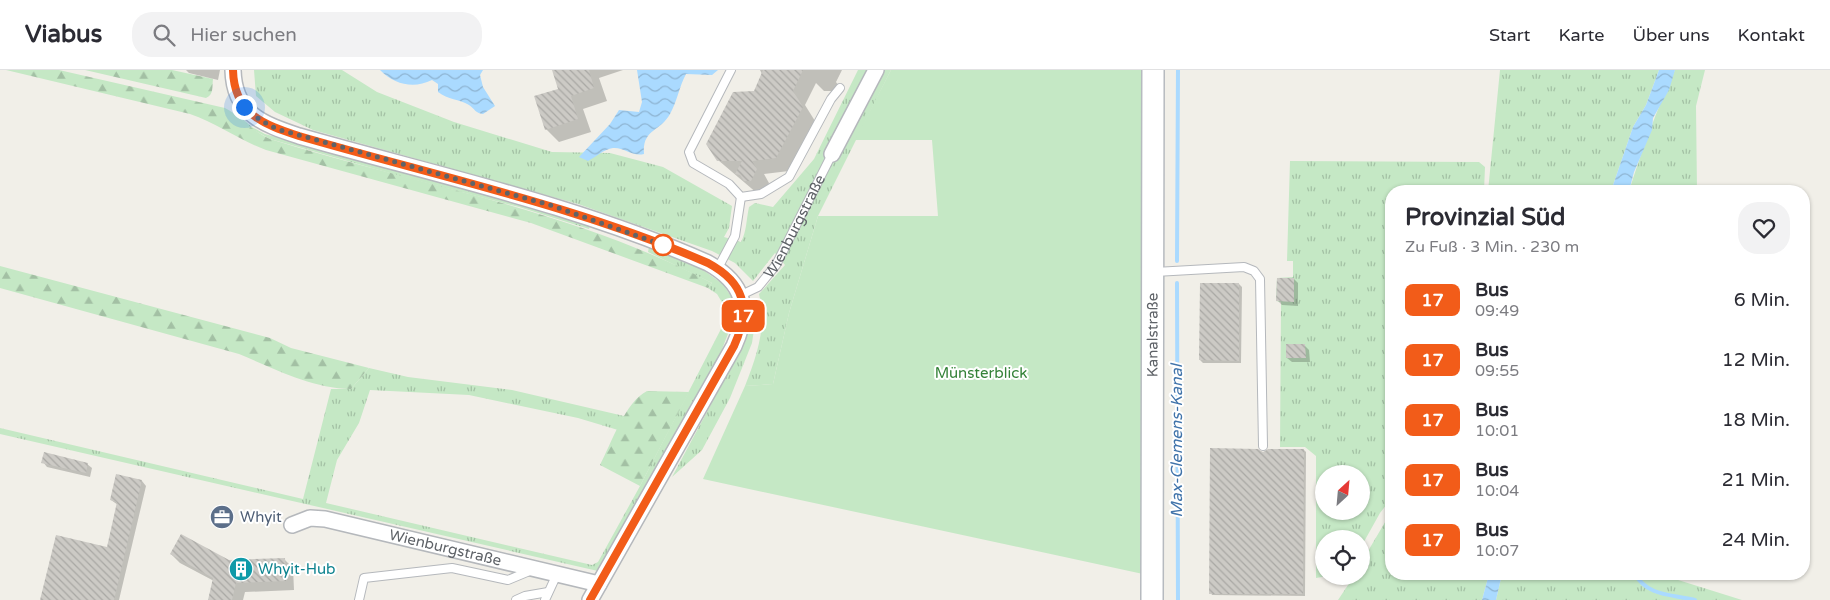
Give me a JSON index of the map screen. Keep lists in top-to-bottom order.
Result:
{
  "streets": {
    "main road": ["Kanalstraße"],
    "street": ["Wienburgstraße"]
  },
  "water": ["Max-Clemens-Kanal"],
  "parks": ["Münsterblick"],
  "places": {
    "office": ["Whyit"],
    "building": ["Whyit-Hub"]
  },
  "lines": ["bus line 17"],
  "north": "top right",
  "page": {
    "header": "Viabus",
    "search": "Hier suchen",
    "nav": [
      "Start",
      "Karte",
      "Über uns",
      "Kontakt"
    ],
    "on_map": "17",
    "heading": ["Provinzial Süd", "Zu Fuß · 3 Min. · 230 m"],
    "list": [
      {
        "mark": "17",
        "name": "Bus",
        "note": "09:49",
        "value": "6 Min."
      },
      {
        "mark": "17",
        "name": "Bus",
        "note": "09:55",
        "value": "12 Min."
      },
      {
        "mark": "17",
        "name": "Bus",
        "note": "10:01",
        "value": "18 Min."
      },
      {
        "mark": "17",
        "name": "Bus",
        "note": "10:04",
        "value": "21 Min."
      },
      {
        "mark": "17",
        "name": "Bus",
        "note": "10:07",
        "value": "24 Min."
      }
    ]
  }
}
